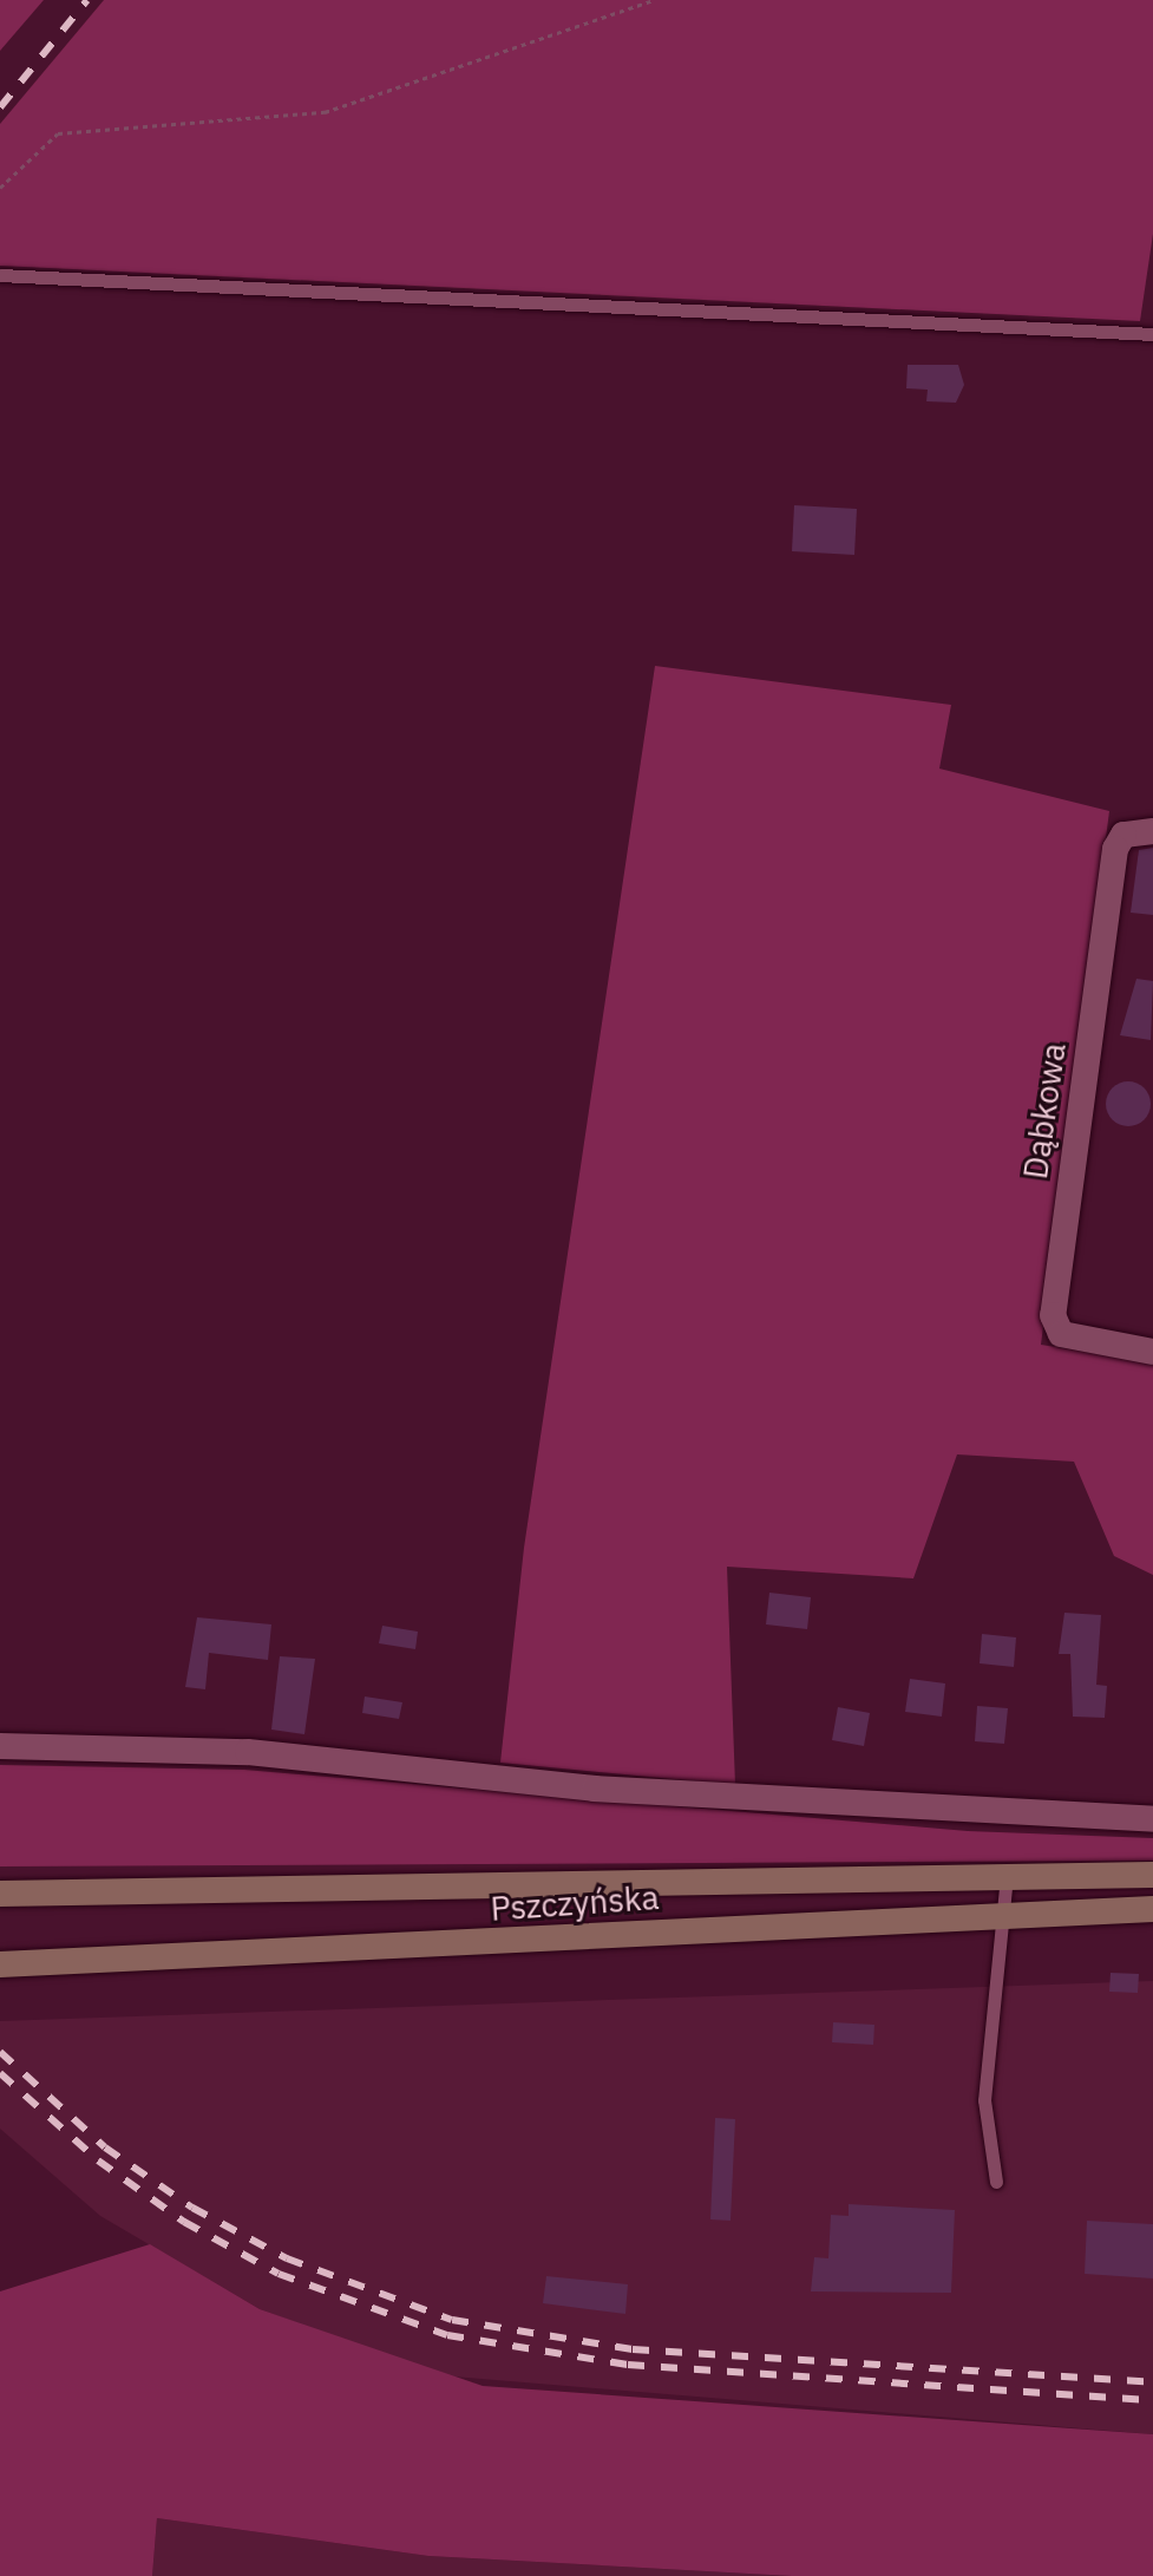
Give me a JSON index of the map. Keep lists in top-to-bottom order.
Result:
{
  "streets": {
    "main road": ["Pszczyńska"],
    "street": ["Dąbkowa"]
  }
}
